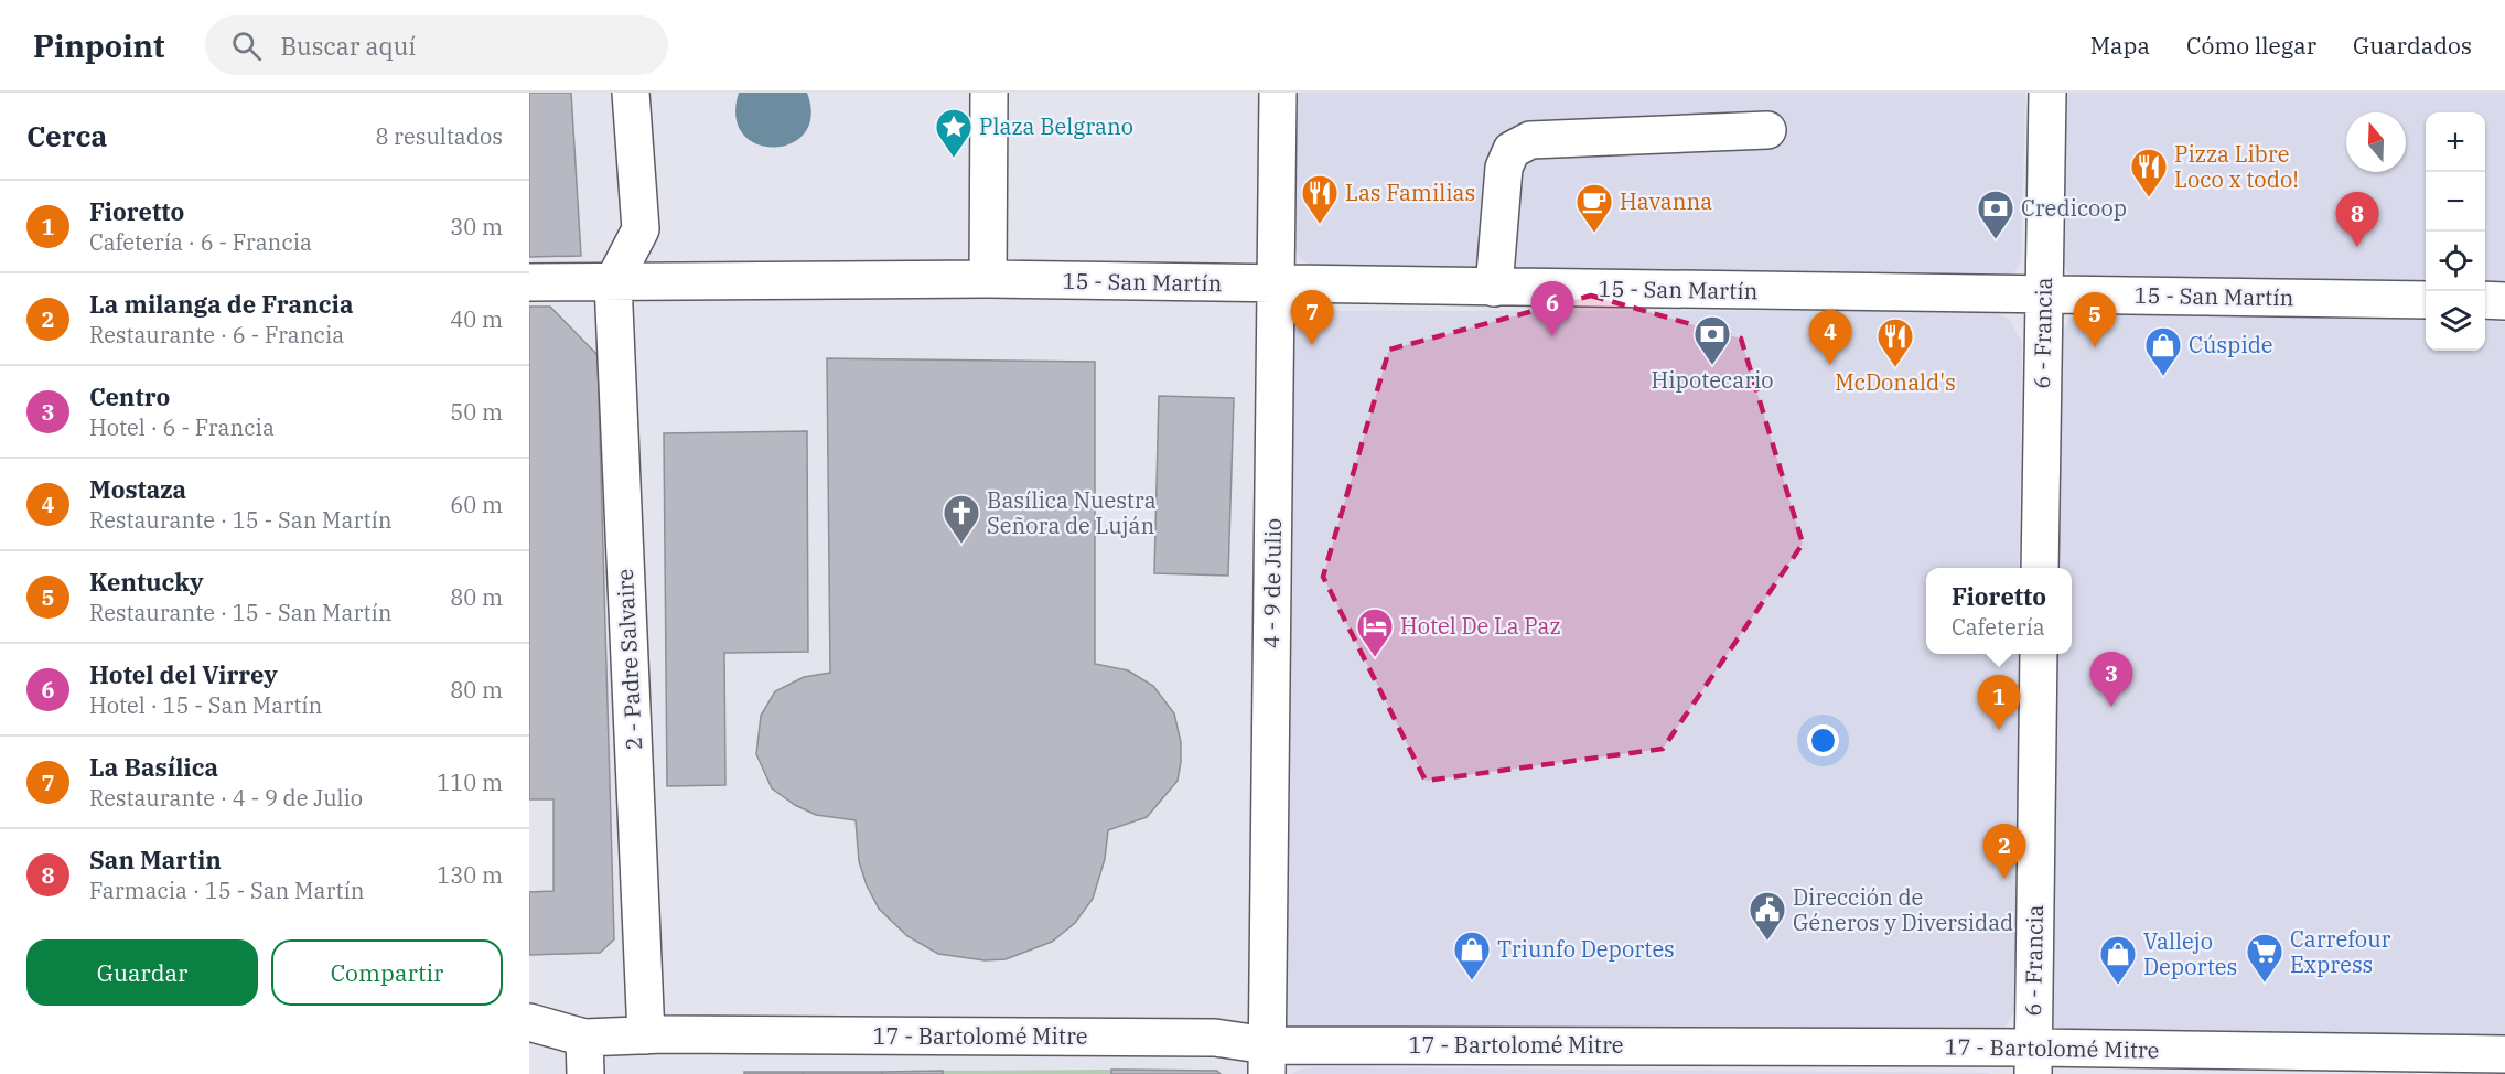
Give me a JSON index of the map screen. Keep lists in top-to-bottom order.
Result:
{
  "streets": {
    "street": [
      "15 - San Martín",
      "6 - Francia",
      "4 - 9 de Julio",
      "2 - Padre Salvaire",
      "17 - Bartolomé Mitre"
    ]
  },
  "crossings": [
    ["15 - San Martín", "6 - Francia"],
    ["15 - San Martín", "4 - 9 de Julio"],
    ["15 - San Martín", "2 - Padre Salvaire"],
    ["6 - Francia", "17 - Bartolomé Mitre"],
    ["4 - 9 de Julio", "17 - Bartolomé Mitre"],
    ["2 - Padre Salvaire", "17 - Bartolomé Mitre"]
  ],
  "places": {
    "place": ["Plaza Belgrano"],
    "restaurant": ["Pizza Libre Loco x todo!", "Las Familias", "McDonald's"],
    "cafe": ["Havanna"],
    "bank": ["Credicoop", "Hipotecario"],
    "shop": ["Cúspide", "Triunfo Deportes", "Vallejo Deportes"],
    "church": ["Basílica Nuestra Señora de Luján"],
    "hotel": ["Hotel De La Paz"],
    "public building": ["Dirección de Géneros y Diversidad"],
    "supermarket": ["Carrefour Express"]
  },
  "north": "top",
  "page": {
    "header": "Pinpoint",
    "search": "Buscar aquí",
    "nav": ["Mapa", "Cómo llegar", "Guardados"],
    "heading": ["Cerca", "8 resultados"],
    "map_buttons": ["+", "−"],
    "list": [
      {
        "mark": "1",
        "name": "Fioretto",
        "note": "Cafetería · 6 - Francia",
        "value": "30 m"
      },
      {
        "mark": "2",
        "name": "La milanga de Francia",
        "note": "Restaurante · 6 - Francia",
        "value": "40 m"
      },
      {
        "mark": "3",
        "name": "Centro",
        "note": "Hotel · 6 - Francia",
        "value": "50 m"
      },
      {
        "mark": "4",
        "name": "Mostaza",
        "note": "Restaurante · 15 - San Martín",
        "value": "60 m"
      },
      {
        "mark": "5",
        "name": "Kentucky",
        "note": "Restaurante · 15 - San Martín",
        "value": "80 m"
      },
      {
        "mark": "6",
        "name": "Hotel del Virrey",
        "note": "Hotel · 15 - San Martín",
        "value": "80 m"
      },
      {
        "mark": "7",
        "name": "La Basílica",
        "note": "Restaurante · 4 - 9 de Julio",
        "value": "110 m"
      },
      {
        "mark": "8",
        "name": "San Martin",
        "note": "Farmacia · 15 - San Martín",
        "value": "130 m"
      }
    ],
    "pins": [
      "8",
      "6",
      "7",
      "5",
      "4",
      "3",
      "1",
      "2"
    ],
    "popup": ["Fioretto", "Cafetería"],
    "buttons": ["Guardar", "Compartir"]
  }
}
